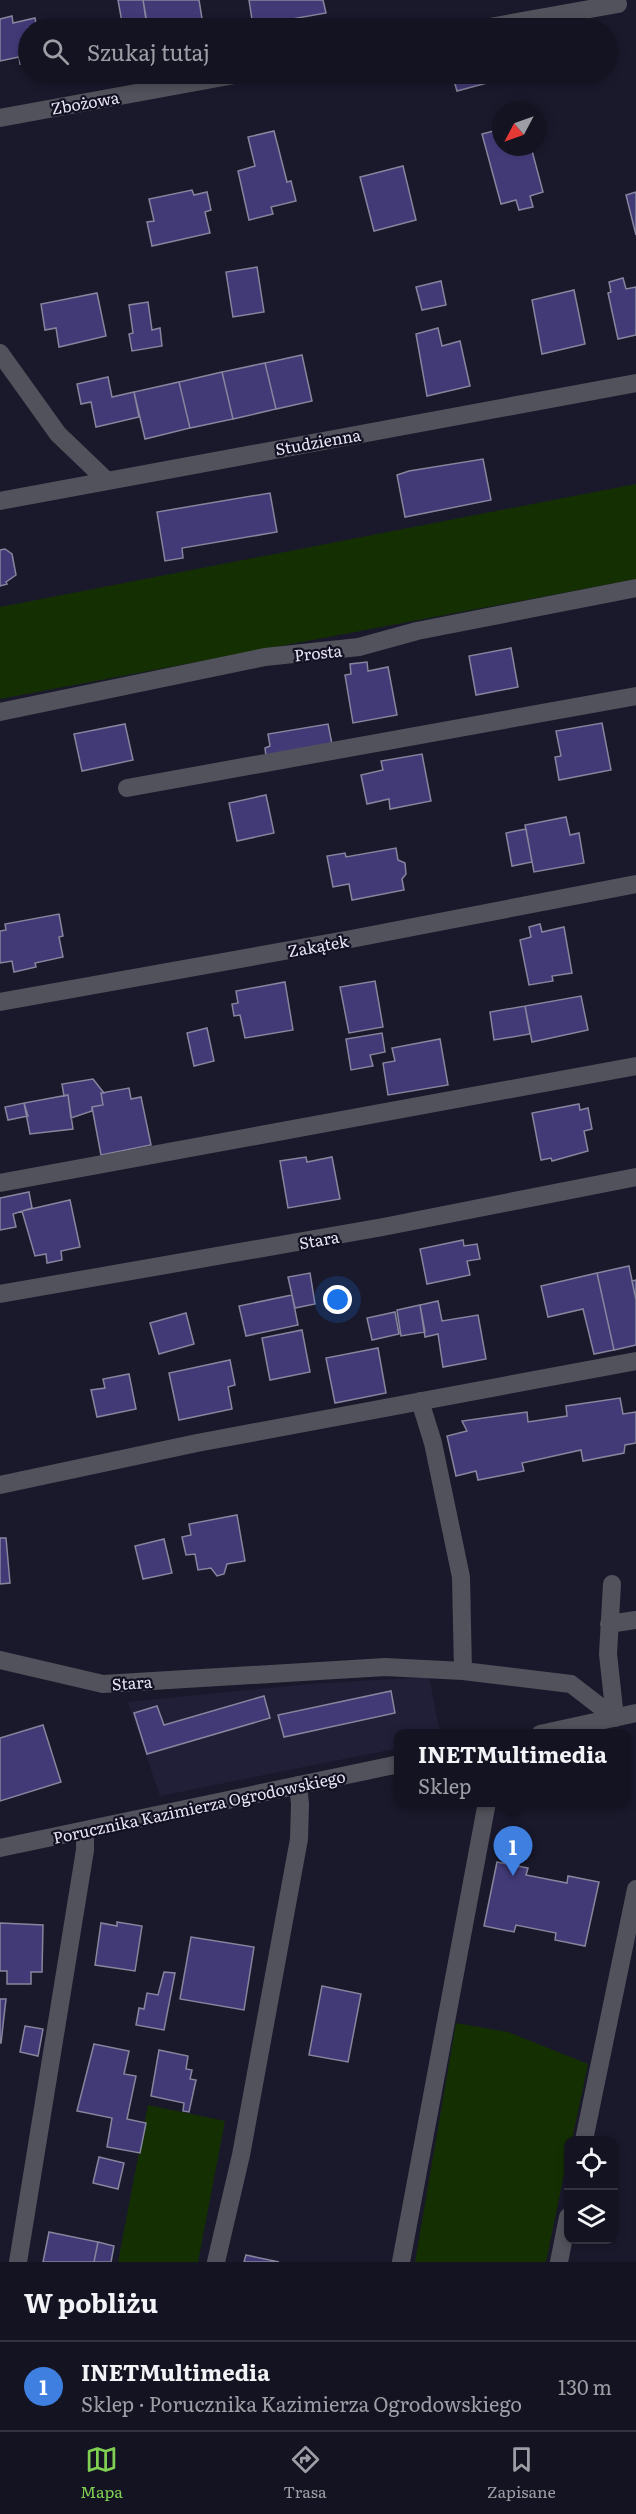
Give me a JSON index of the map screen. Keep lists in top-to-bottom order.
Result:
{
  "streets": {
    "street": [
      "Zbożowa",
      "Studzienna",
      "Prosta",
      "Zakątek",
      "Stara",
      "Porucznika Kazimierza Ogrodowskiego"
    ]
  },
  "north": "bottom left",
  "page": {
    "search": "Szukaj tutaj",
    "popup": ["INETMultimedia", "Sklep"],
    "pins": "1",
    "heading": "W pobliżu",
    "list": [
      {
        "mark": "1",
        "name": "INETMultimedia",
        "note": "Sklep · Porucznika Kazimierza Ogrodowskiego",
        "value": "130 m"
      }
    ],
    "nav": ["Mapa", "Trasa", "Zapisane"]
  }
}
